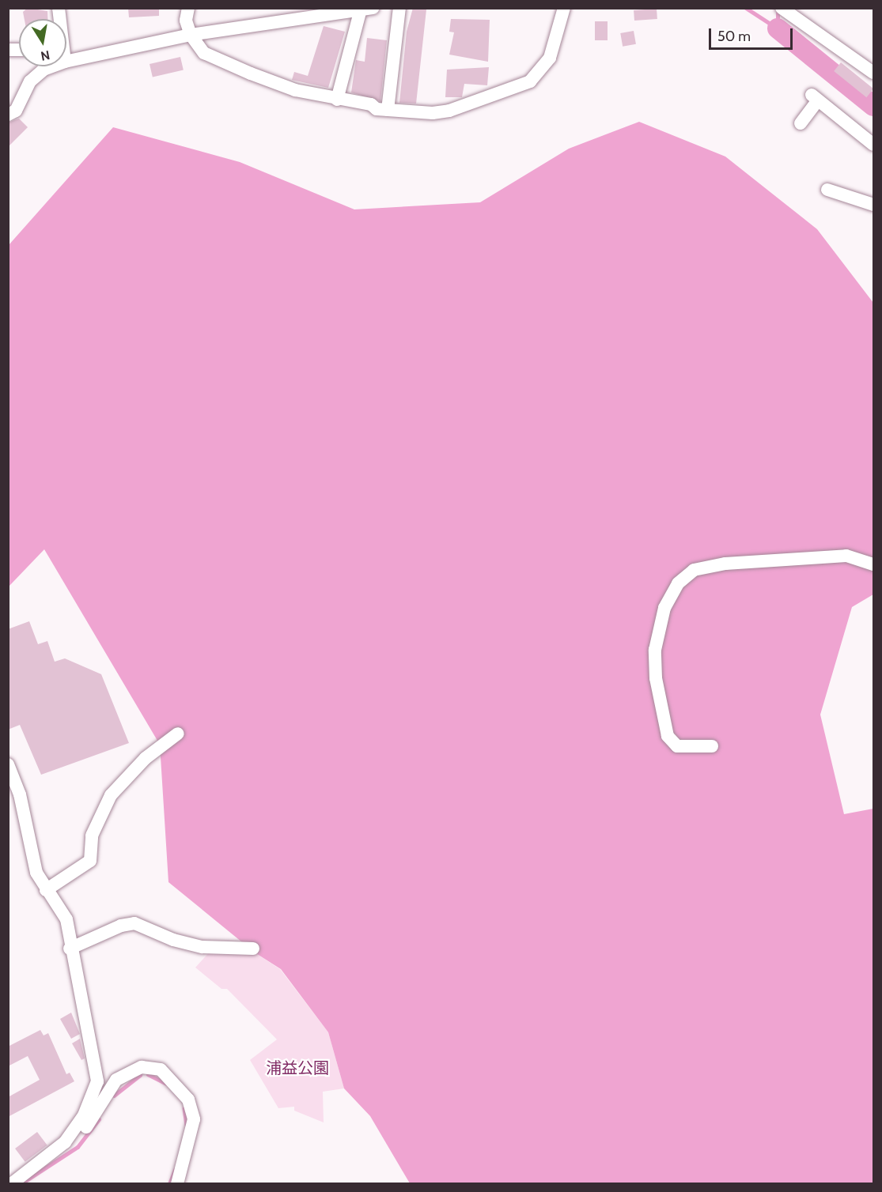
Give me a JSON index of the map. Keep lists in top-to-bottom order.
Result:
{
  "parks": ["浦益公園"],
  "scale_bar": "50 m",
  "north": "bottom"
}
